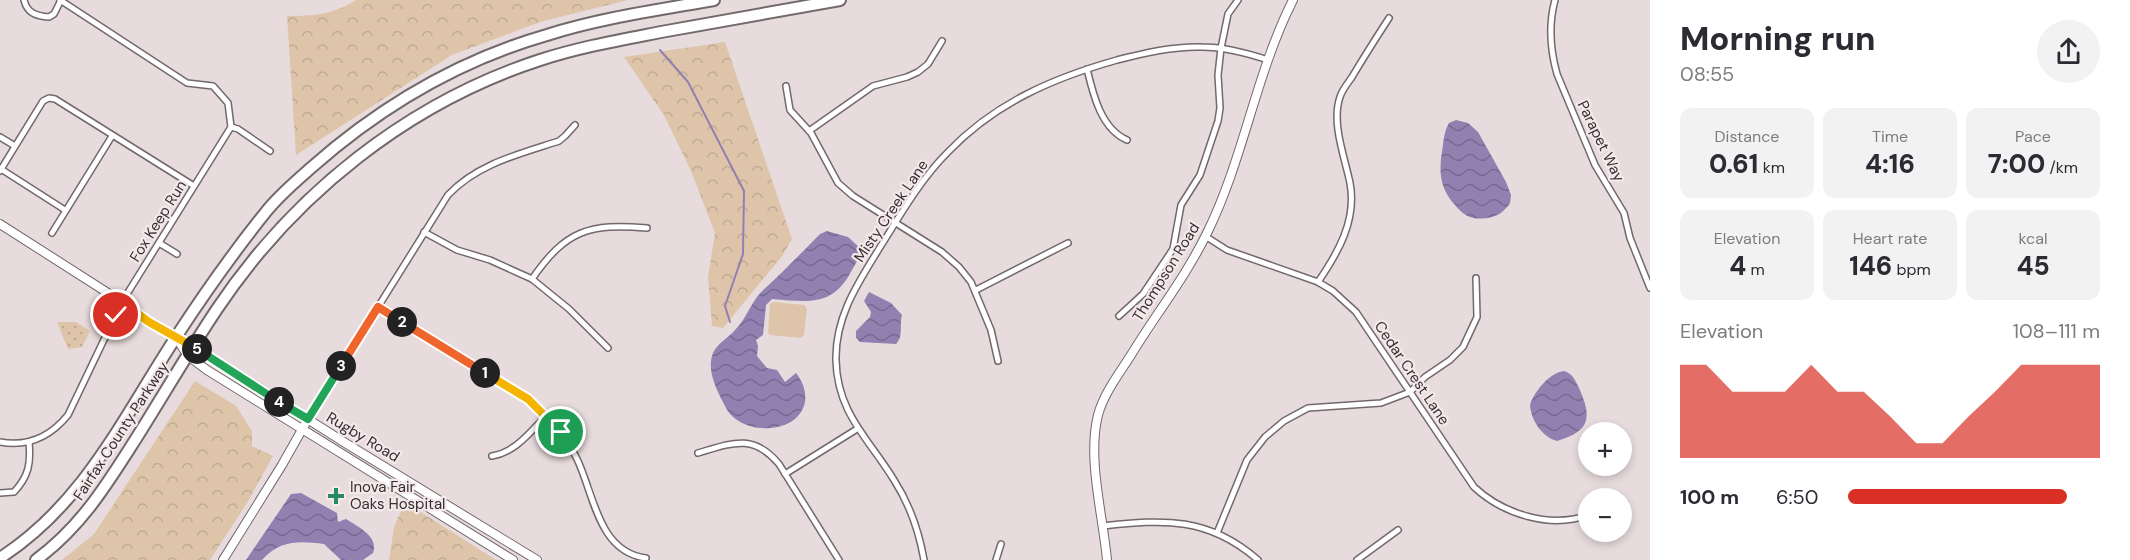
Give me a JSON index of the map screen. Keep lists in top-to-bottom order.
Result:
{
  "streets": {
    "highway": ["Fairfax County Parkway"],
    "main road": ["Thompson Road", "Rugby Road"],
    "street": [
      "Parapet Way",
      "Misty Creek Lane",
      "Fox Keep Run",
      "Cedar Crest Lane"
    ]
  },
  "crossings": [
    ["Misty Creek Lane", "Thompson Road"],
    ["Fox Keep Run", "Rugby Road"],
    ["Thompson Road", "Cedar Crest Lane"],
    ["Fairfax County Parkway", "Rugby Road"]
  ],
  "places": {
    "health": ["Inova Fair Oaks Hospital"]
  },
  "page": {
    "heading": ["Morning run", "08:55"],
    "stats": [
      ["Distance", "0.61 km"],
      ["Time", "4:16"],
      ["Pace", "7:00 /km"],
      ["Elevation", "4 m"],
      ["Heart rate", "146 bpm"],
      ["kcal", "45"]
    ],
    "chart": ["Elevation", "108–111 m"],
    "pins": [
      "2",
      "5",
      "3",
      "1",
      "4"
    ],
    "map_buttons": ["+", "−"],
    "list": [
      {
        "name": "100 m",
        "note": "6:50"
      }
    ]
  }
}
